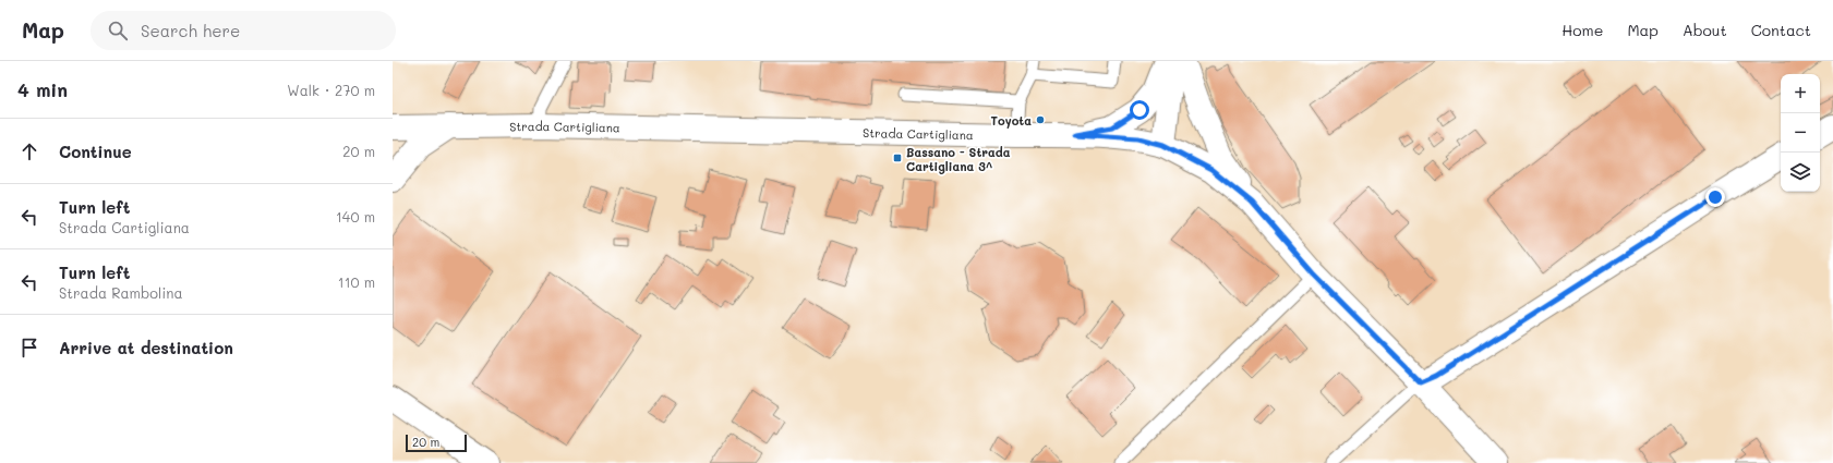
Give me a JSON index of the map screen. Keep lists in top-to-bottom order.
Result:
{
  "streets": {
    "street": ["Strada Cartigliana"]
  },
  "places": {
    "other": ["Toyota"],
    "transit": ["Bassano - Strada Cartigliana 3^"]
  },
  "scale_bar": "20 m",
  "page": {
    "header": "Map",
    "search": "Search here",
    "nav": [
      "Home",
      "Map",
      "About",
      "Contact"
    ],
    "heading": ["4 min", "Walk · 270 m"],
    "map_buttons": ["+", "−"],
    "list": [
      ["Continue", "20 m"],
      ["Turn left", "Strada Cartigliana", "140 m"],
      ["Turn left", "Strada Rambolina", "110 m"],
      "Arrive at destination"
    ],
    "scale": "20 m"
  }
}
